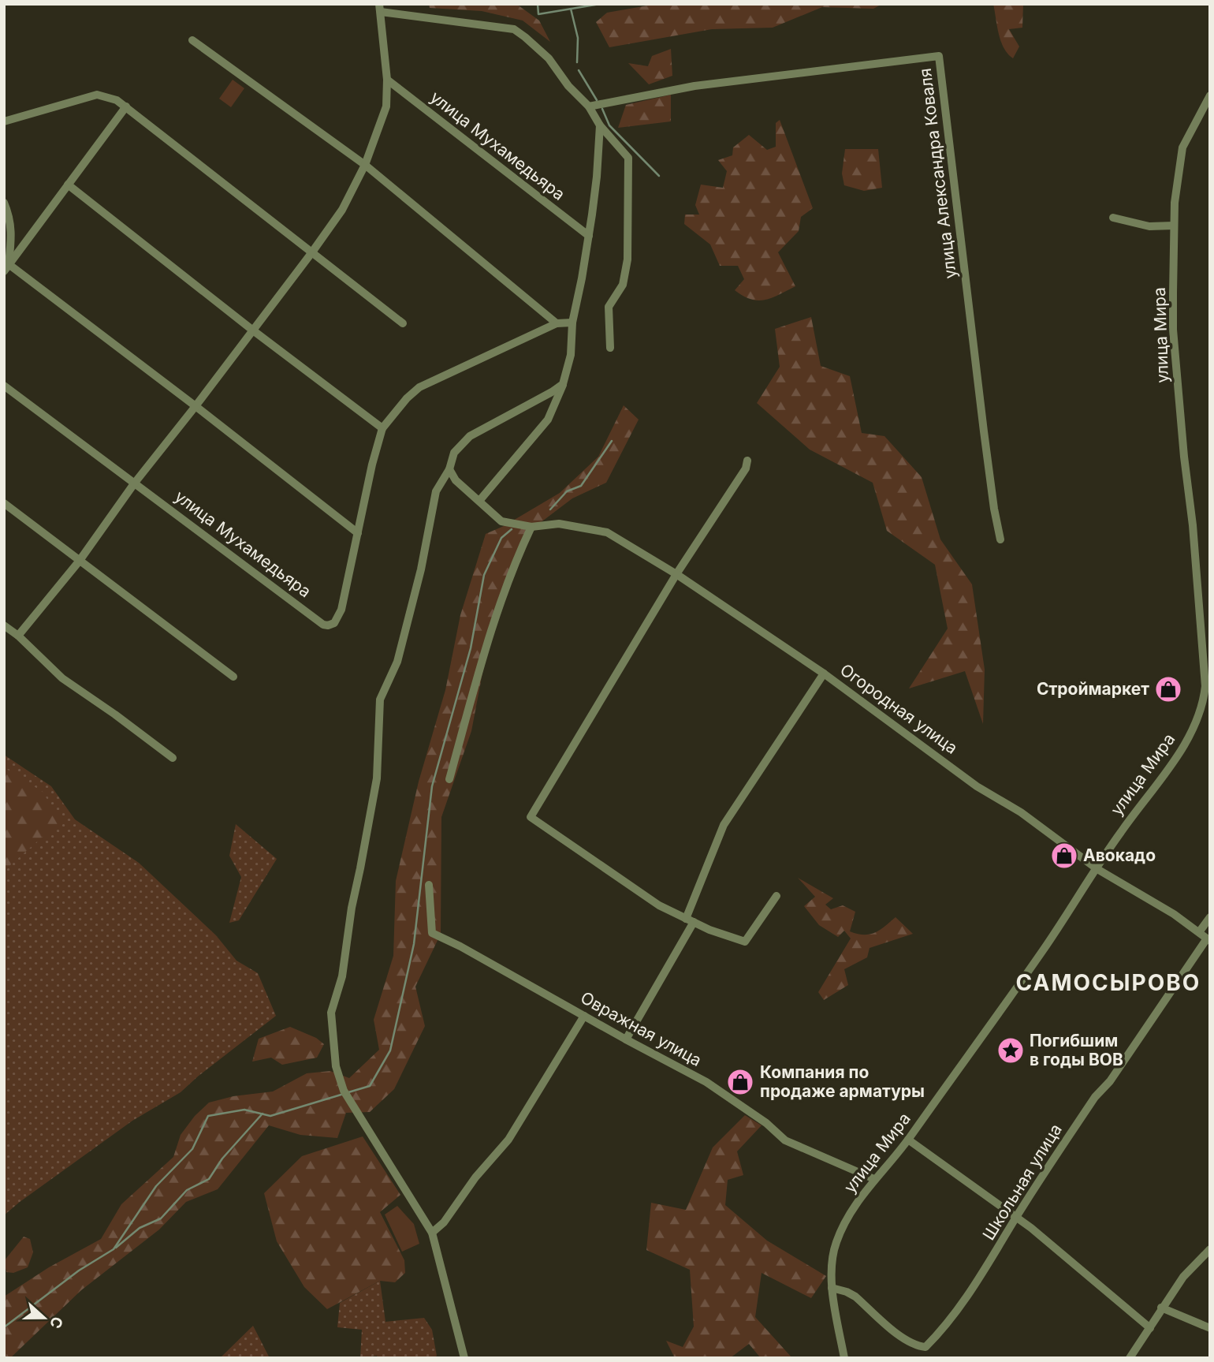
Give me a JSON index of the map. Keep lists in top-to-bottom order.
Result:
{
  "streets": {
    "street": [
      "улица Мухамедьяра",
      "улица Александра Коваля",
      "улица Мира",
      "Огородная улица",
      "Овражная улица",
      "Школьная улица"
    ]
  },
  "crossings": [
    ["улица Мира", "Огородная улица"],
    ["улица Мира", "Овражная улица"],
    ["улица Мира", "Школьная улица"],
    ["Огородная улица", "Школьная улица"]
  ],
  "districts": ["САМОСЫРОВО"],
  "places": {
    "shop": ["Строймаркет", "Авокадо", "Компания по продаже арматуры"],
    "place": ["Погибшим в годы ВОВ"]
  },
  "north": "right"
}
